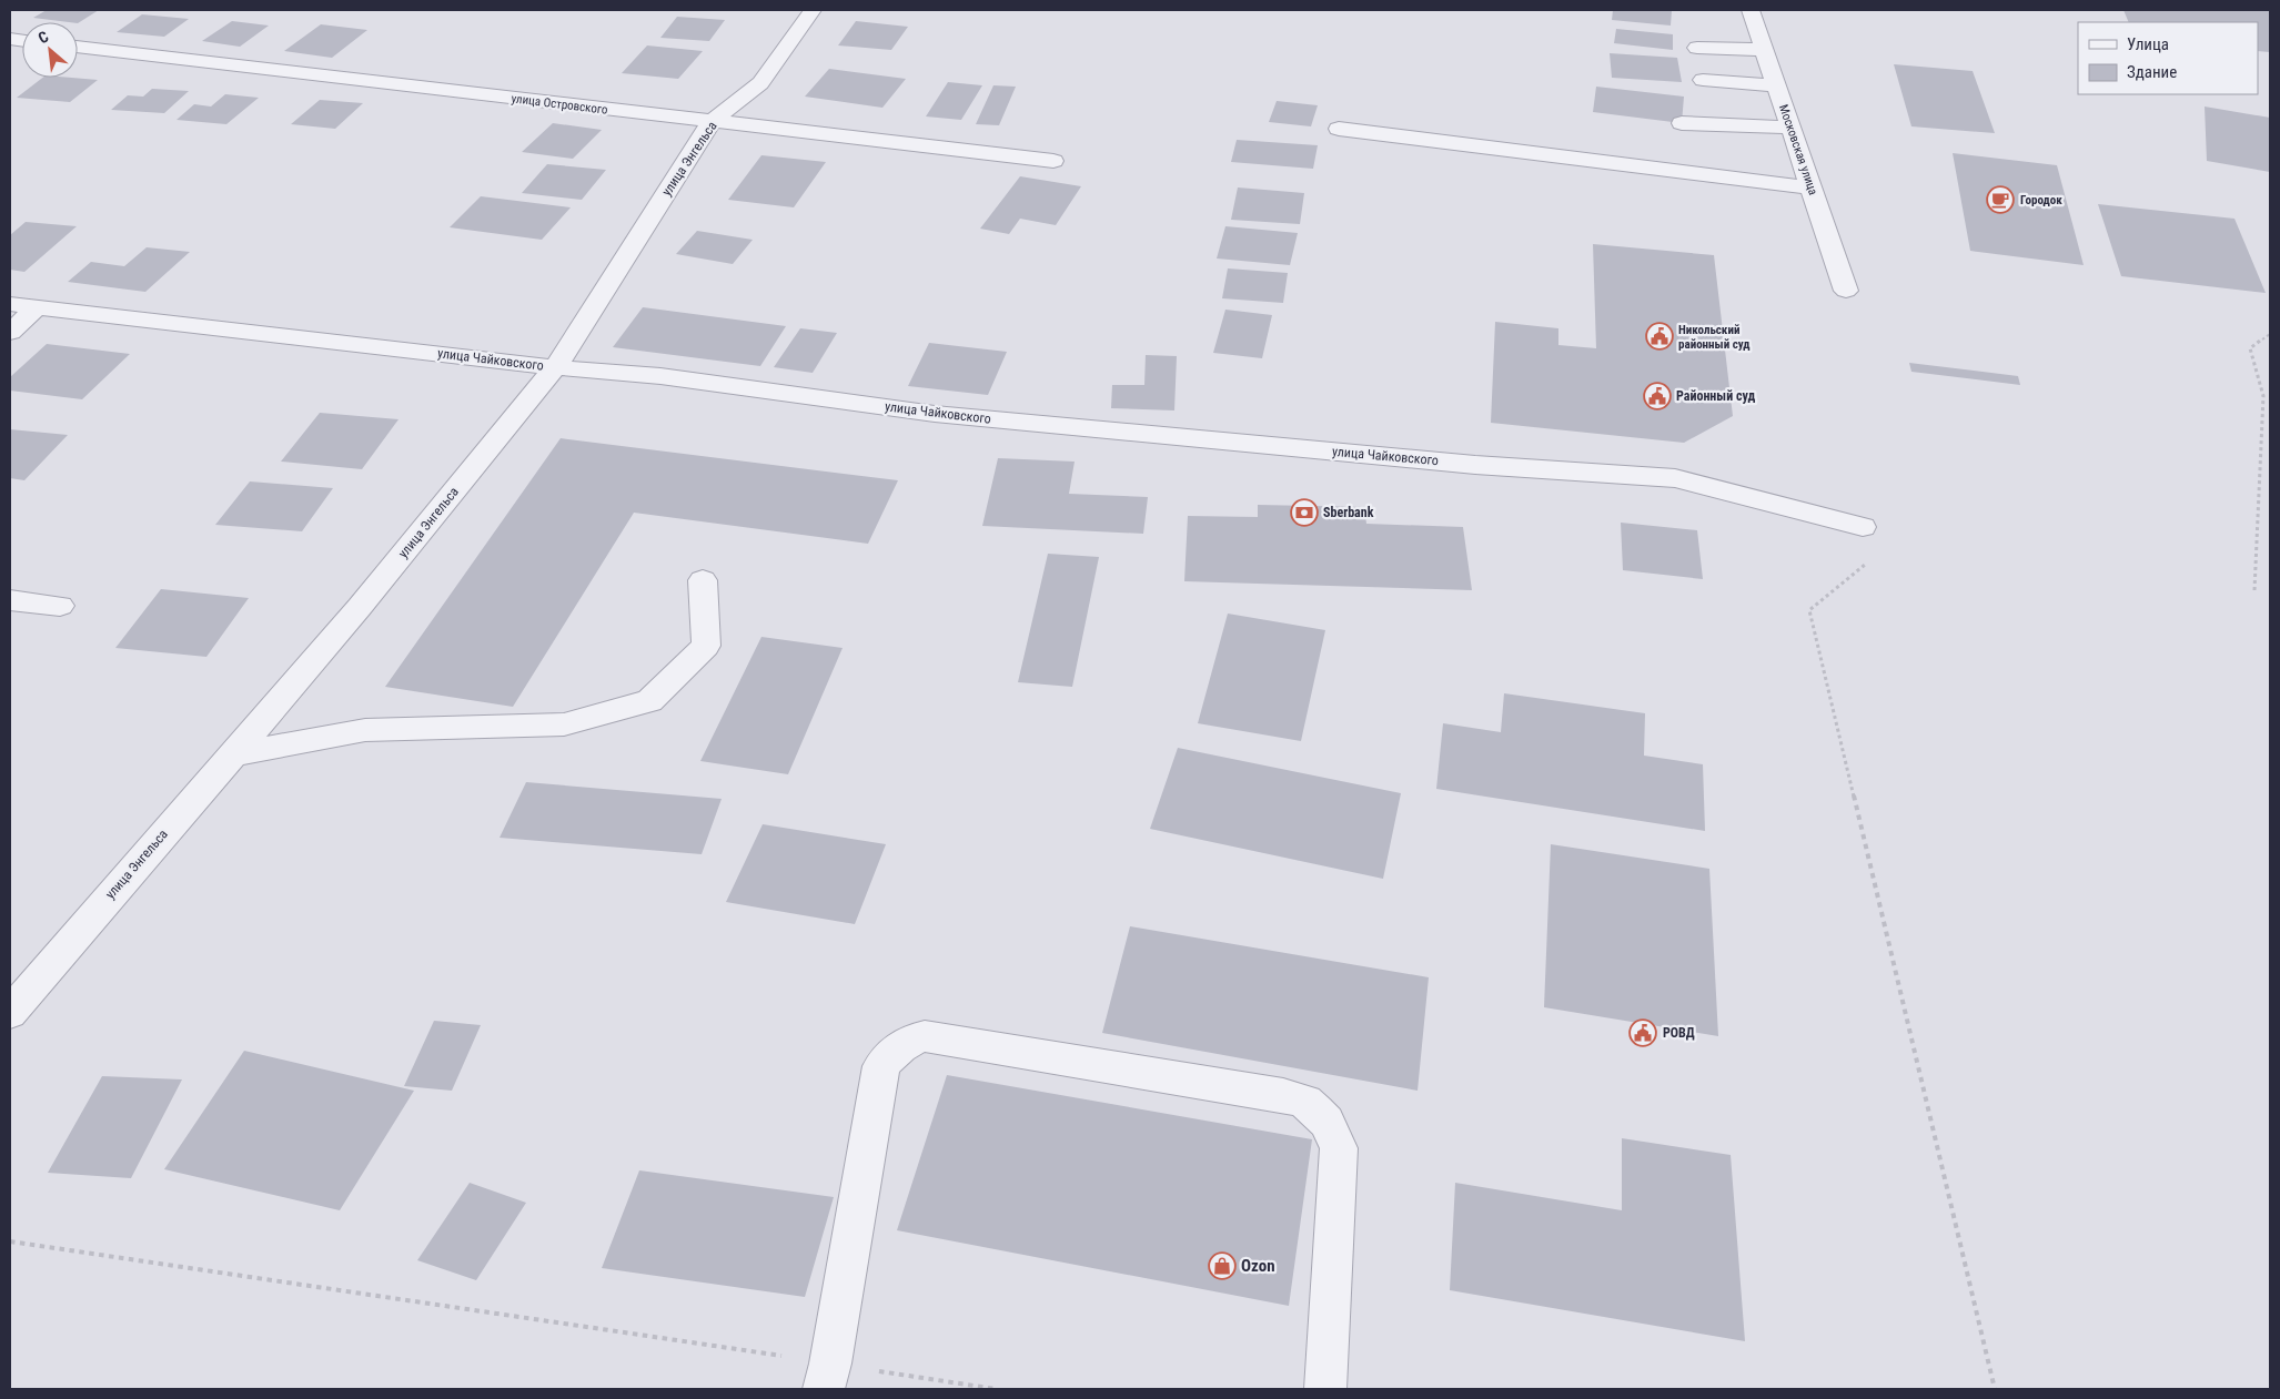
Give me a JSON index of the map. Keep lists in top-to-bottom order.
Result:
{
  "streets": {
    "street": [
      "улица Островского",
      "Московская улица",
      "улица Энгельса",
      "улица Чайковского"
    ]
  },
  "crossings": [
    ["улица Островского", "улица Энгельса"],
    ["улица Энгельса", "улица Чайковского"]
  ],
  "places": {
    "cafe": ["Городок"],
    "public building": ["Никольский районный суд", "Районный суд", "РОВД"],
    "bank": ["Sberbank"],
    "shop": ["Ozon"]
  },
  "legend": ["Улица", "Здание"],
  "north": "top left"
}
